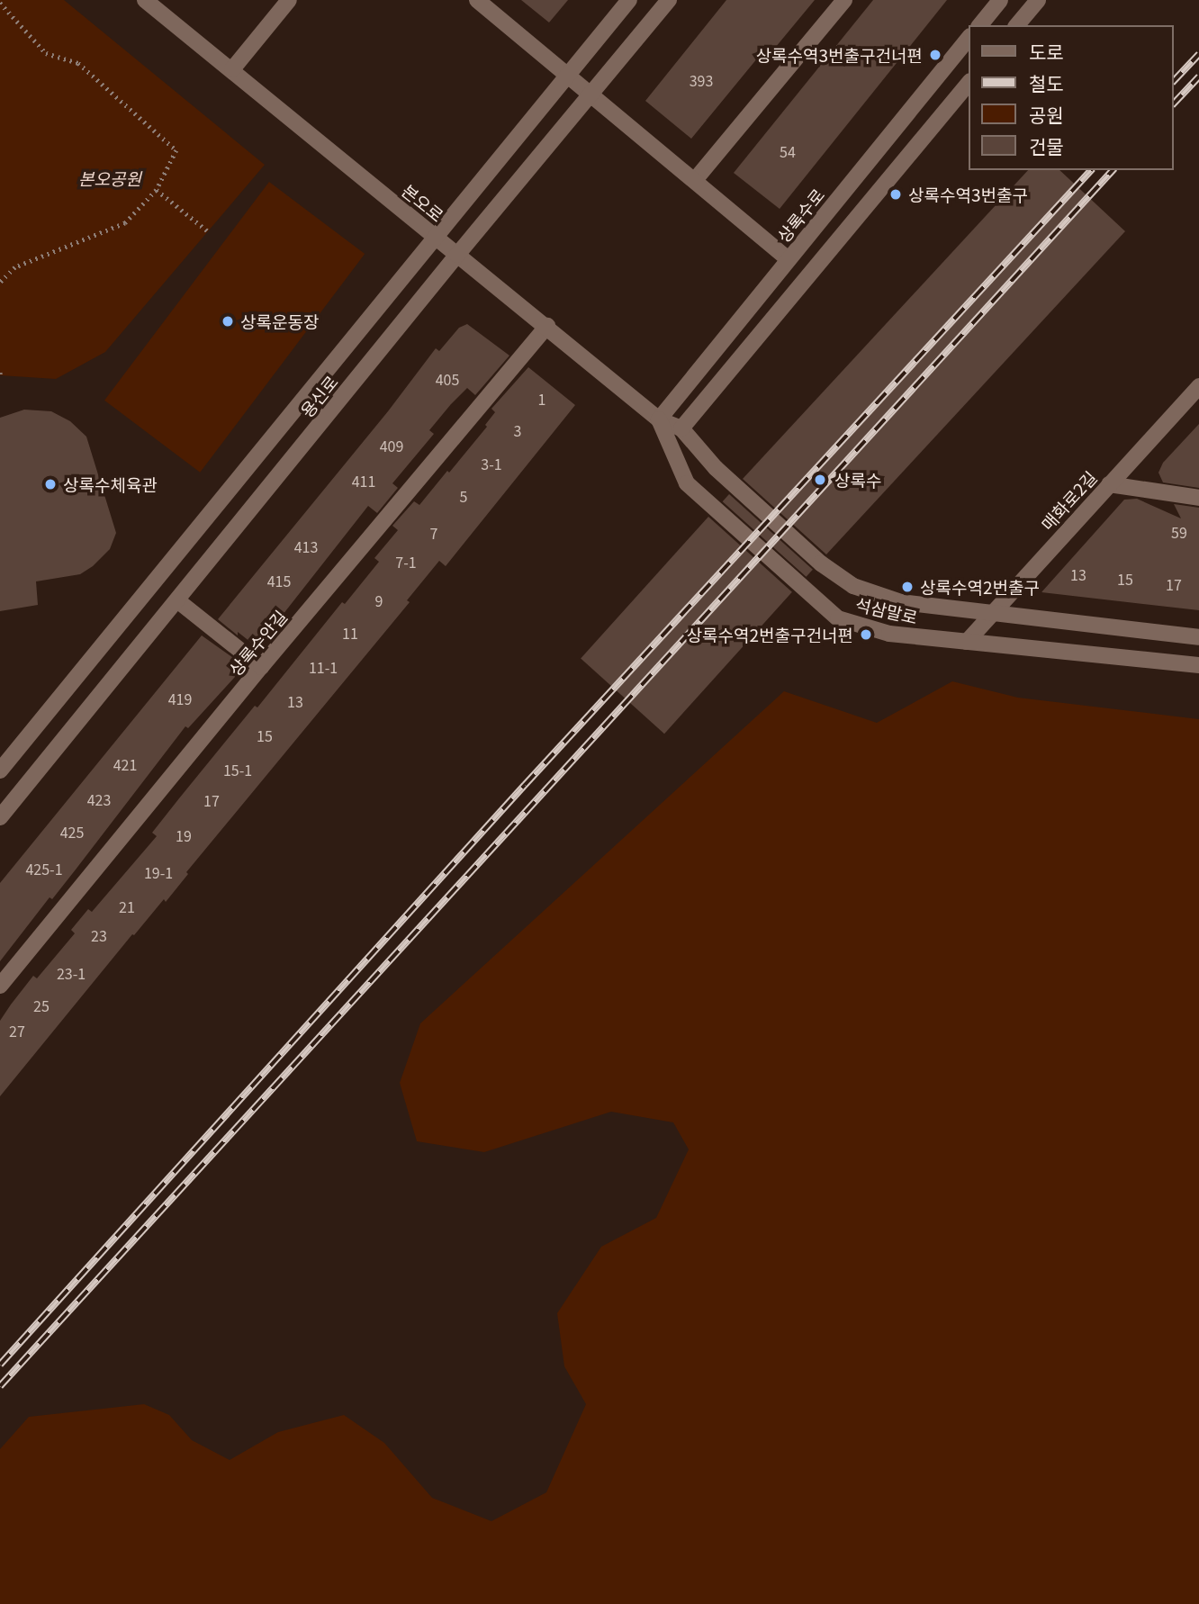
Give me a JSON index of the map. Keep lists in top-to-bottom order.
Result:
{
  "streets": {
    "street": [
      "본오로",
      "상록수로",
      "용신로",
      "매화로2길",
      "석삼말로",
      "상록수안길"
    ]
  },
  "crossings": [
    ["본오로", "상록수로"],
    ["본오로", "용신로"],
    ["본오로", "석삼말로"],
    ["본오로", "상록수안길"],
    ["상록수로", "석삼말로"],
    ["매화로2길", "석삼말로"]
  ],
  "parks": ["본오공원"],
  "places": [
    "상록수역3번출구건너편",
    "상록수역3번출구",
    "상록운동장",
    "상록수",
    "상록수체육관",
    "상록수역2번출구",
    "상록수역2번출구건너편"
  ],
  "house_numbers": [
    "393",
    "54",
    "405",
    "1",
    "3",
    "409",
    "3-1",
    "411",
    "5",
    "59",
    "7",
    "413",
    "7-1",
    "13",
    "15",
    "415",
    "17",
    "9",
    "11",
    "11-1",
    "419",
    "13",
    "15",
    "421",
    "15-1",
    "423",
    "17",
    "425",
    "19",
    "425-1",
    "19-1",
    "21",
    "23",
    "23-1",
    "25",
    "27"
  ],
  "legend": [
    "도로",
    "철도",
    "공원",
    "건물"
  ]
}
